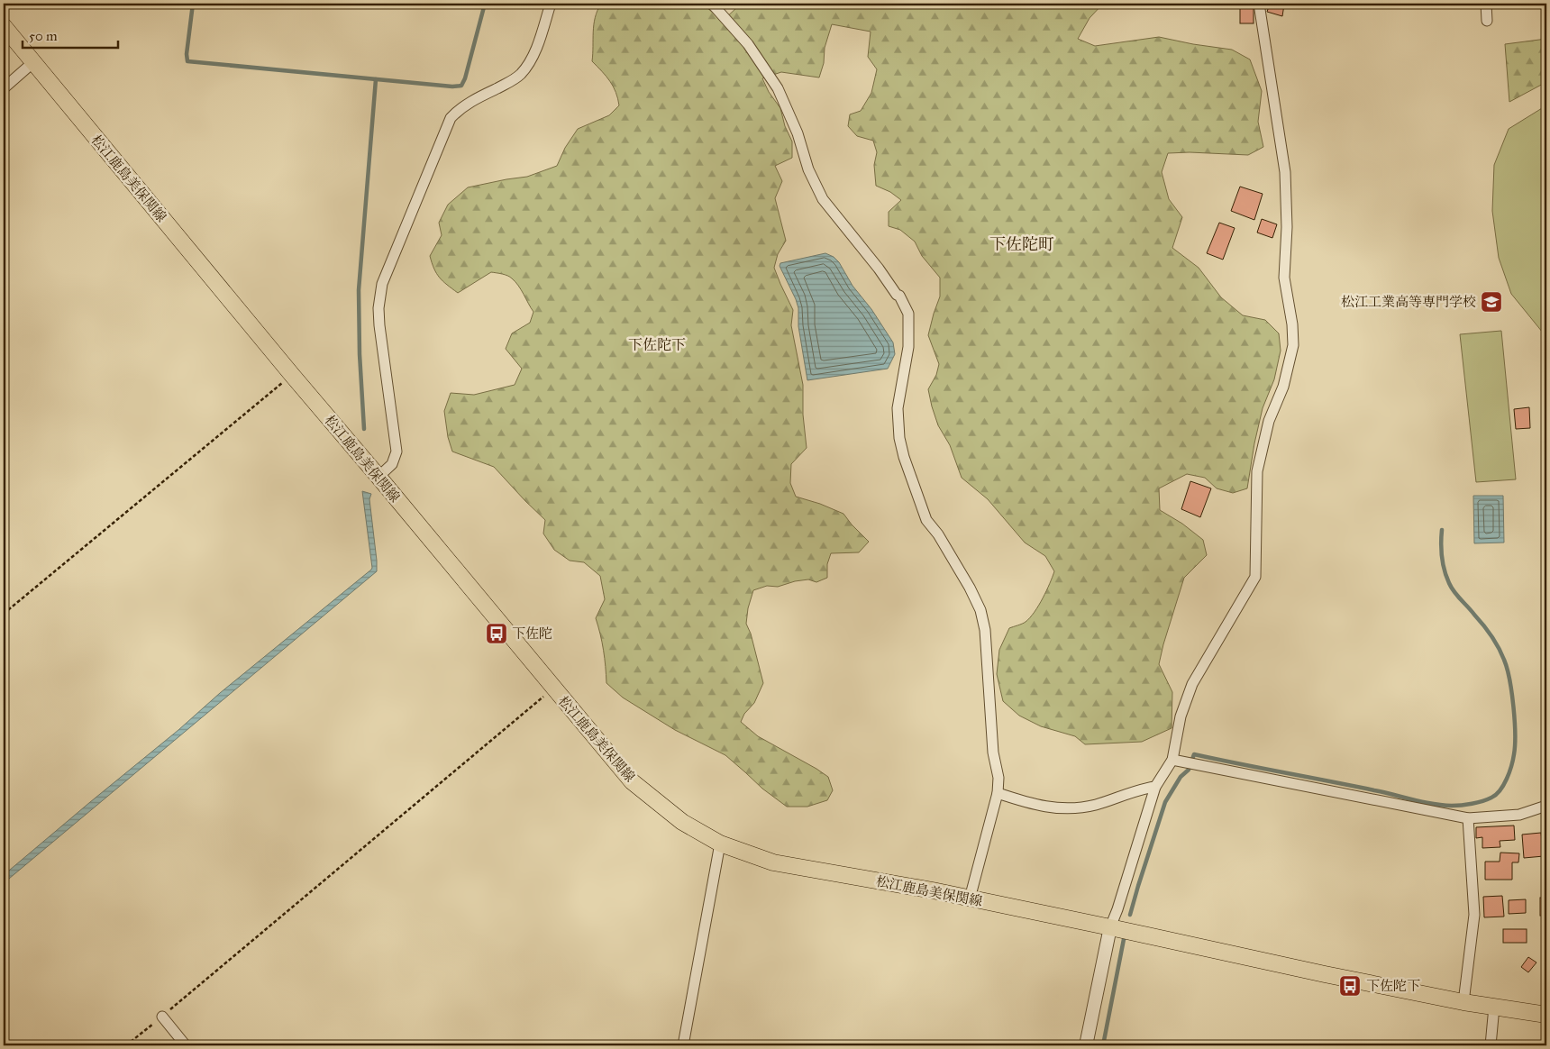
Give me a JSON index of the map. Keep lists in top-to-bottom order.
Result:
{
  "streets": {
    "main road": ["松江鹿島美保関線"]
  },
  "districts": ["下佐陀町", "下佐陀下"],
  "places": {
    "school or university": ["松江工業高等専門学校"],
    "bus stop": ["下佐陀", "下佐陀下"]
  },
  "scale_bar": "50 m"
}
